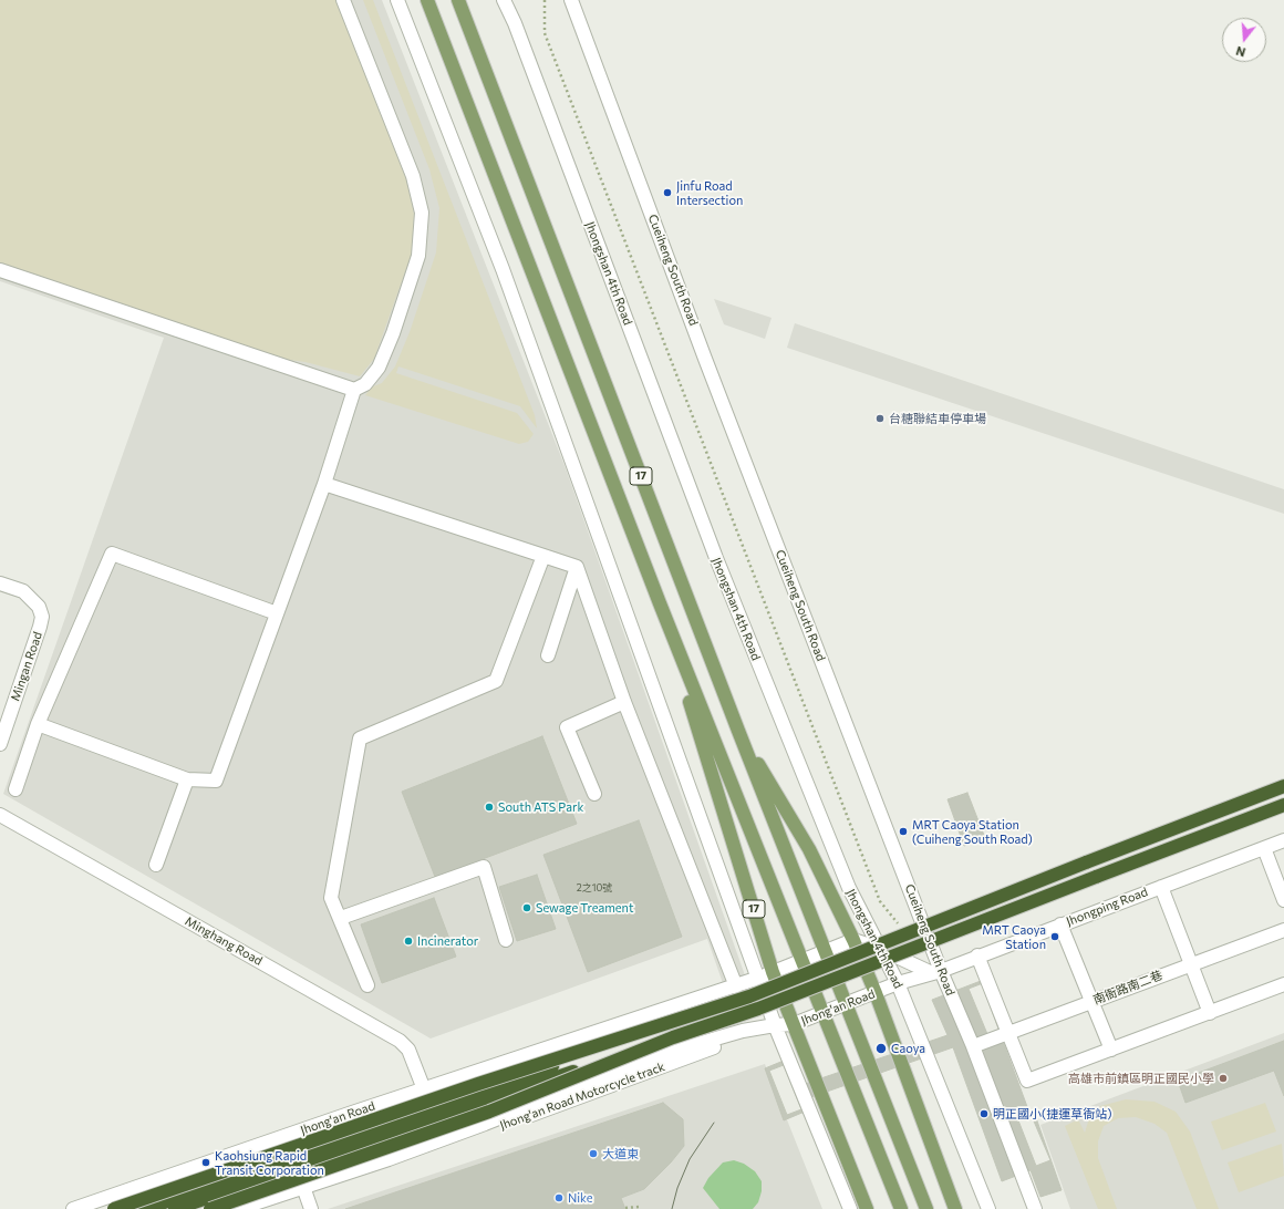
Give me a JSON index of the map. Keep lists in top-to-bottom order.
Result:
{
  "streets": {
    "main road": ["Jhongshan 4th Road", "17"],
    "street": [
      "Cueiheng South Road",
      "Mingan Road",
      "Jhongping Road",
      "Minghang Road",
      "南衙路南二巷",
      "Jhong'an Road",
      "Jhong'an Road Motorcycle track"
    ]
  },
  "crossings": [
    ["Cueiheng South Road", "Jhongping Road"],
    ["Cueiheng South Road", "南衙路南二巷"],
    ["Cueiheng South Road", "Jhong'an Road"],
    ["Jhongshan 4th Road", "Jhong'an Road"],
    ["17", "Jhong'an Road"],
    ["Jhongping Road", "Jhong'an Road"],
    ["Minghang Road", "Jhong'an Road"],
    ["Jhong'an Road", "Jhong'an Road Motorcycle track"]
  ],
  "places": [
    "Jinfu Road Intersection",
    "台糖聯結車停車場",
    "South ATS Park",
    "MRT Caoya Station (Cuiheng South Road)",
    "Sewage Treament",
    "MRT Caoya Station",
    "Incinerator",
    "Caoya",
    "高雄市前鎮區明正國民小學",
    "明正國小(捷運草衙站)",
    "大道東",
    "Kaohsiung Rapid Transit Corporation",
    "Nike"
  ],
  "house_numbers": ["2之10號"],
  "north": "bottom"
}
